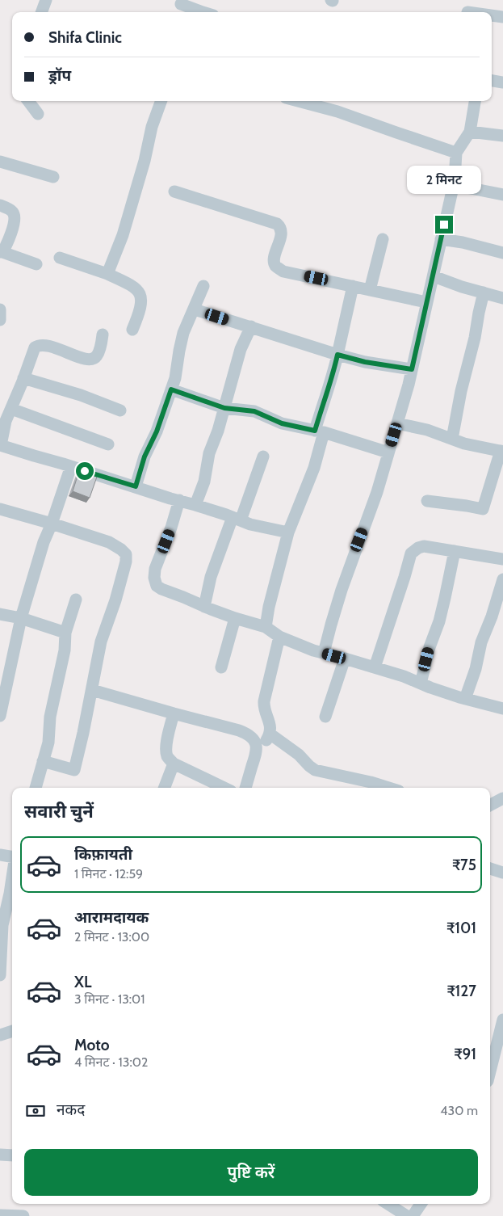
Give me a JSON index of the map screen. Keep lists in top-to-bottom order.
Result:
{
  "page": {
    "banner": ["Shifa Clinic", "ड्रॉप"],
    "bubble": "2 मिनट",
    "heading": "सवारी चुनें",
    "list": [
      {
        "name": "किफ़ायती",
        "note": "1 मिनट · 12:59",
        "value": "₹75"
      },
      {
        "name": "आरामदायक",
        "note": "2 मिनट · 13:00",
        "value": "₹101"
      },
      {
        "name": "XL",
        "note": "3 मिनट · 13:01",
        "value": "₹127"
      },
      {
        "name": "Moto",
        "note": "4 मिनट · 13:02",
        "value": "₹91"
      }
    ],
    "pay": ["नकद", "430 m"],
    "buttons": "पुष्टि करें"
  }
}
